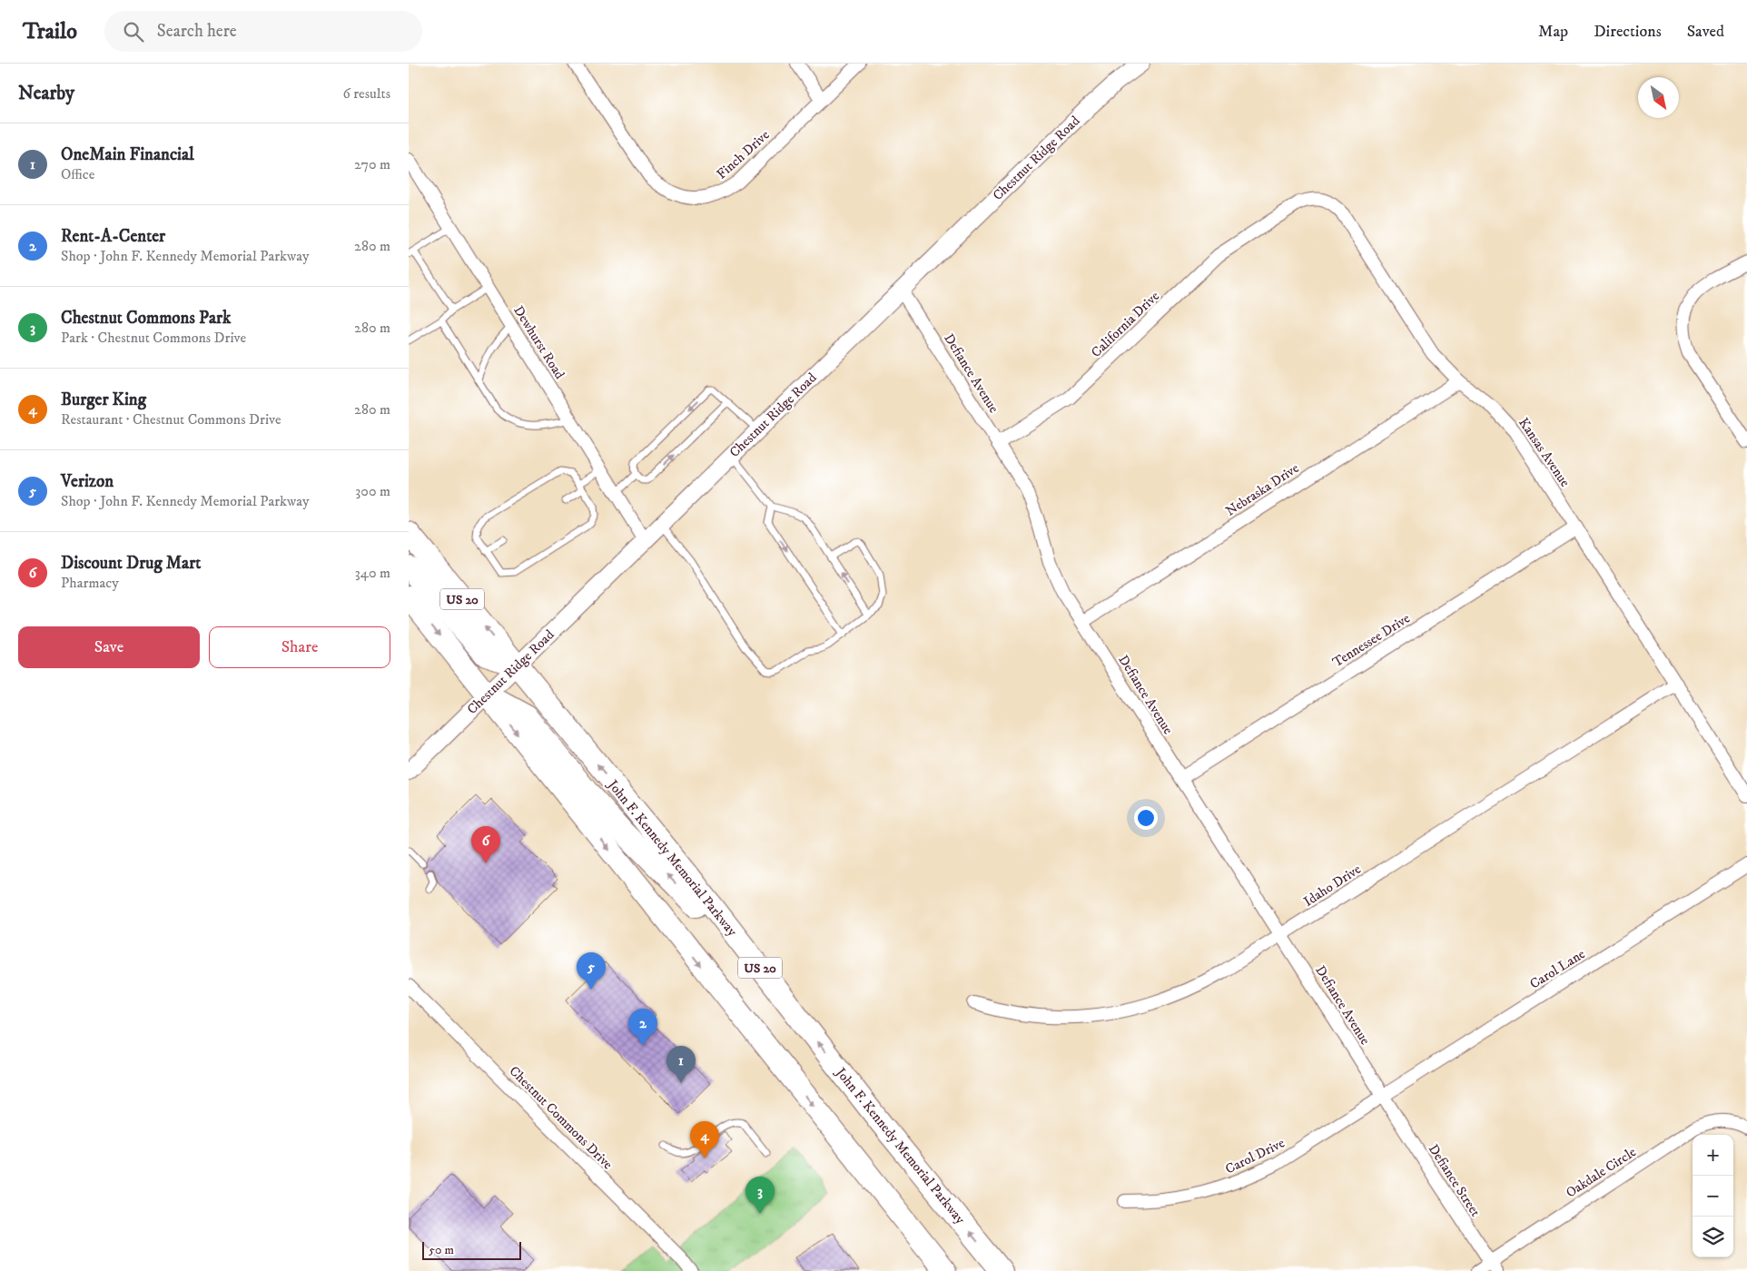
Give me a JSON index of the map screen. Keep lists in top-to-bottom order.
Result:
{
  "streets": {
    "highway": ["US 20", "John F. Kennedy Memorial Parkway"],
    "street": [
      "Finch Drive",
      "Chestnut Ridge Road",
      "California Drive",
      "Dewhurst Road",
      "Defiance Avenue",
      "Kansas Avenue",
      "Nebraska Drive",
      "Tennessee Drive",
      "Idaho Drive",
      "Carol Lane",
      "Chestnut Commons Drive",
      "Carol Drive",
      "Oakdale Circle",
      "Defiance Street"
    ]
  },
  "crossings": [
    ["Chestnut Ridge Road", "Dewhurst Road"],
    ["Chestnut Ridge Road", "Defiance Avenue"],
    ["Chestnut Ridge Road", "US 20"],
    ["Chestnut Ridge Road", "John F. Kennedy Memorial Parkway"],
    ["California Drive", "Defiance Avenue"],
    ["California Drive", "Kansas Avenue"],
    ["Defiance Avenue", "Nebraska Drive"],
    ["Defiance Avenue", "Tennessee Drive"],
    ["Defiance Avenue", "Idaho Drive"],
    ["Defiance Avenue", "Carol Lane"],
    ["Defiance Avenue", "Carol Drive"],
    ["Defiance Avenue", "Defiance Street"],
    ["Kansas Avenue", "Nebraska Drive"],
    ["Kansas Avenue", "Tennessee Drive"],
    ["Kansas Avenue", "Idaho Drive"],
    ["Carol Lane", "Carol Drive"],
    ["Carol Lane", "Defiance Street"],
    ["Carol Drive", "Defiance Street"],
    ["Oakdale Circle", "Defiance Street"]
  ],
  "scale_bar": "50 m",
  "north": "bottom right",
  "page": {
    "header": "Trailo",
    "search": "Search here",
    "nav": ["Map", "Directions", "Saved"],
    "heading": ["Nearby", "6 results"],
    "list": [
      {
        "mark": "1",
        "name": "OneMain Financial",
        "note": "Office",
        "value": "270 m"
      },
      {
        "mark": "2",
        "name": "Rent-A-Center",
        "note": "Shop · John F. Kennedy Memorial Parkway",
        "value": "280 m"
      },
      {
        "mark": "3",
        "name": "Chestnut Commons Park",
        "note": "Park · Chestnut Commons Drive",
        "value": "280 m"
      },
      {
        "mark": "4",
        "name": "Burger King",
        "note": "Restaurant · Chestnut Commons Drive",
        "value": "280 m"
      },
      {
        "mark": "5",
        "name": "Verizon",
        "note": "Shop · John F. Kennedy Memorial Parkway",
        "value": "300 m"
      },
      {
        "mark": "6",
        "name": "Discount Drug Mart",
        "note": "Pharmacy",
        "value": "340 m"
      }
    ],
    "buttons": ["Save", "Share"],
    "pins": [
      "6",
      "5",
      "2",
      "1",
      "4",
      "3"
    ],
    "map_buttons": ["+", "−"],
    "scale": "50 m"
  }
}
